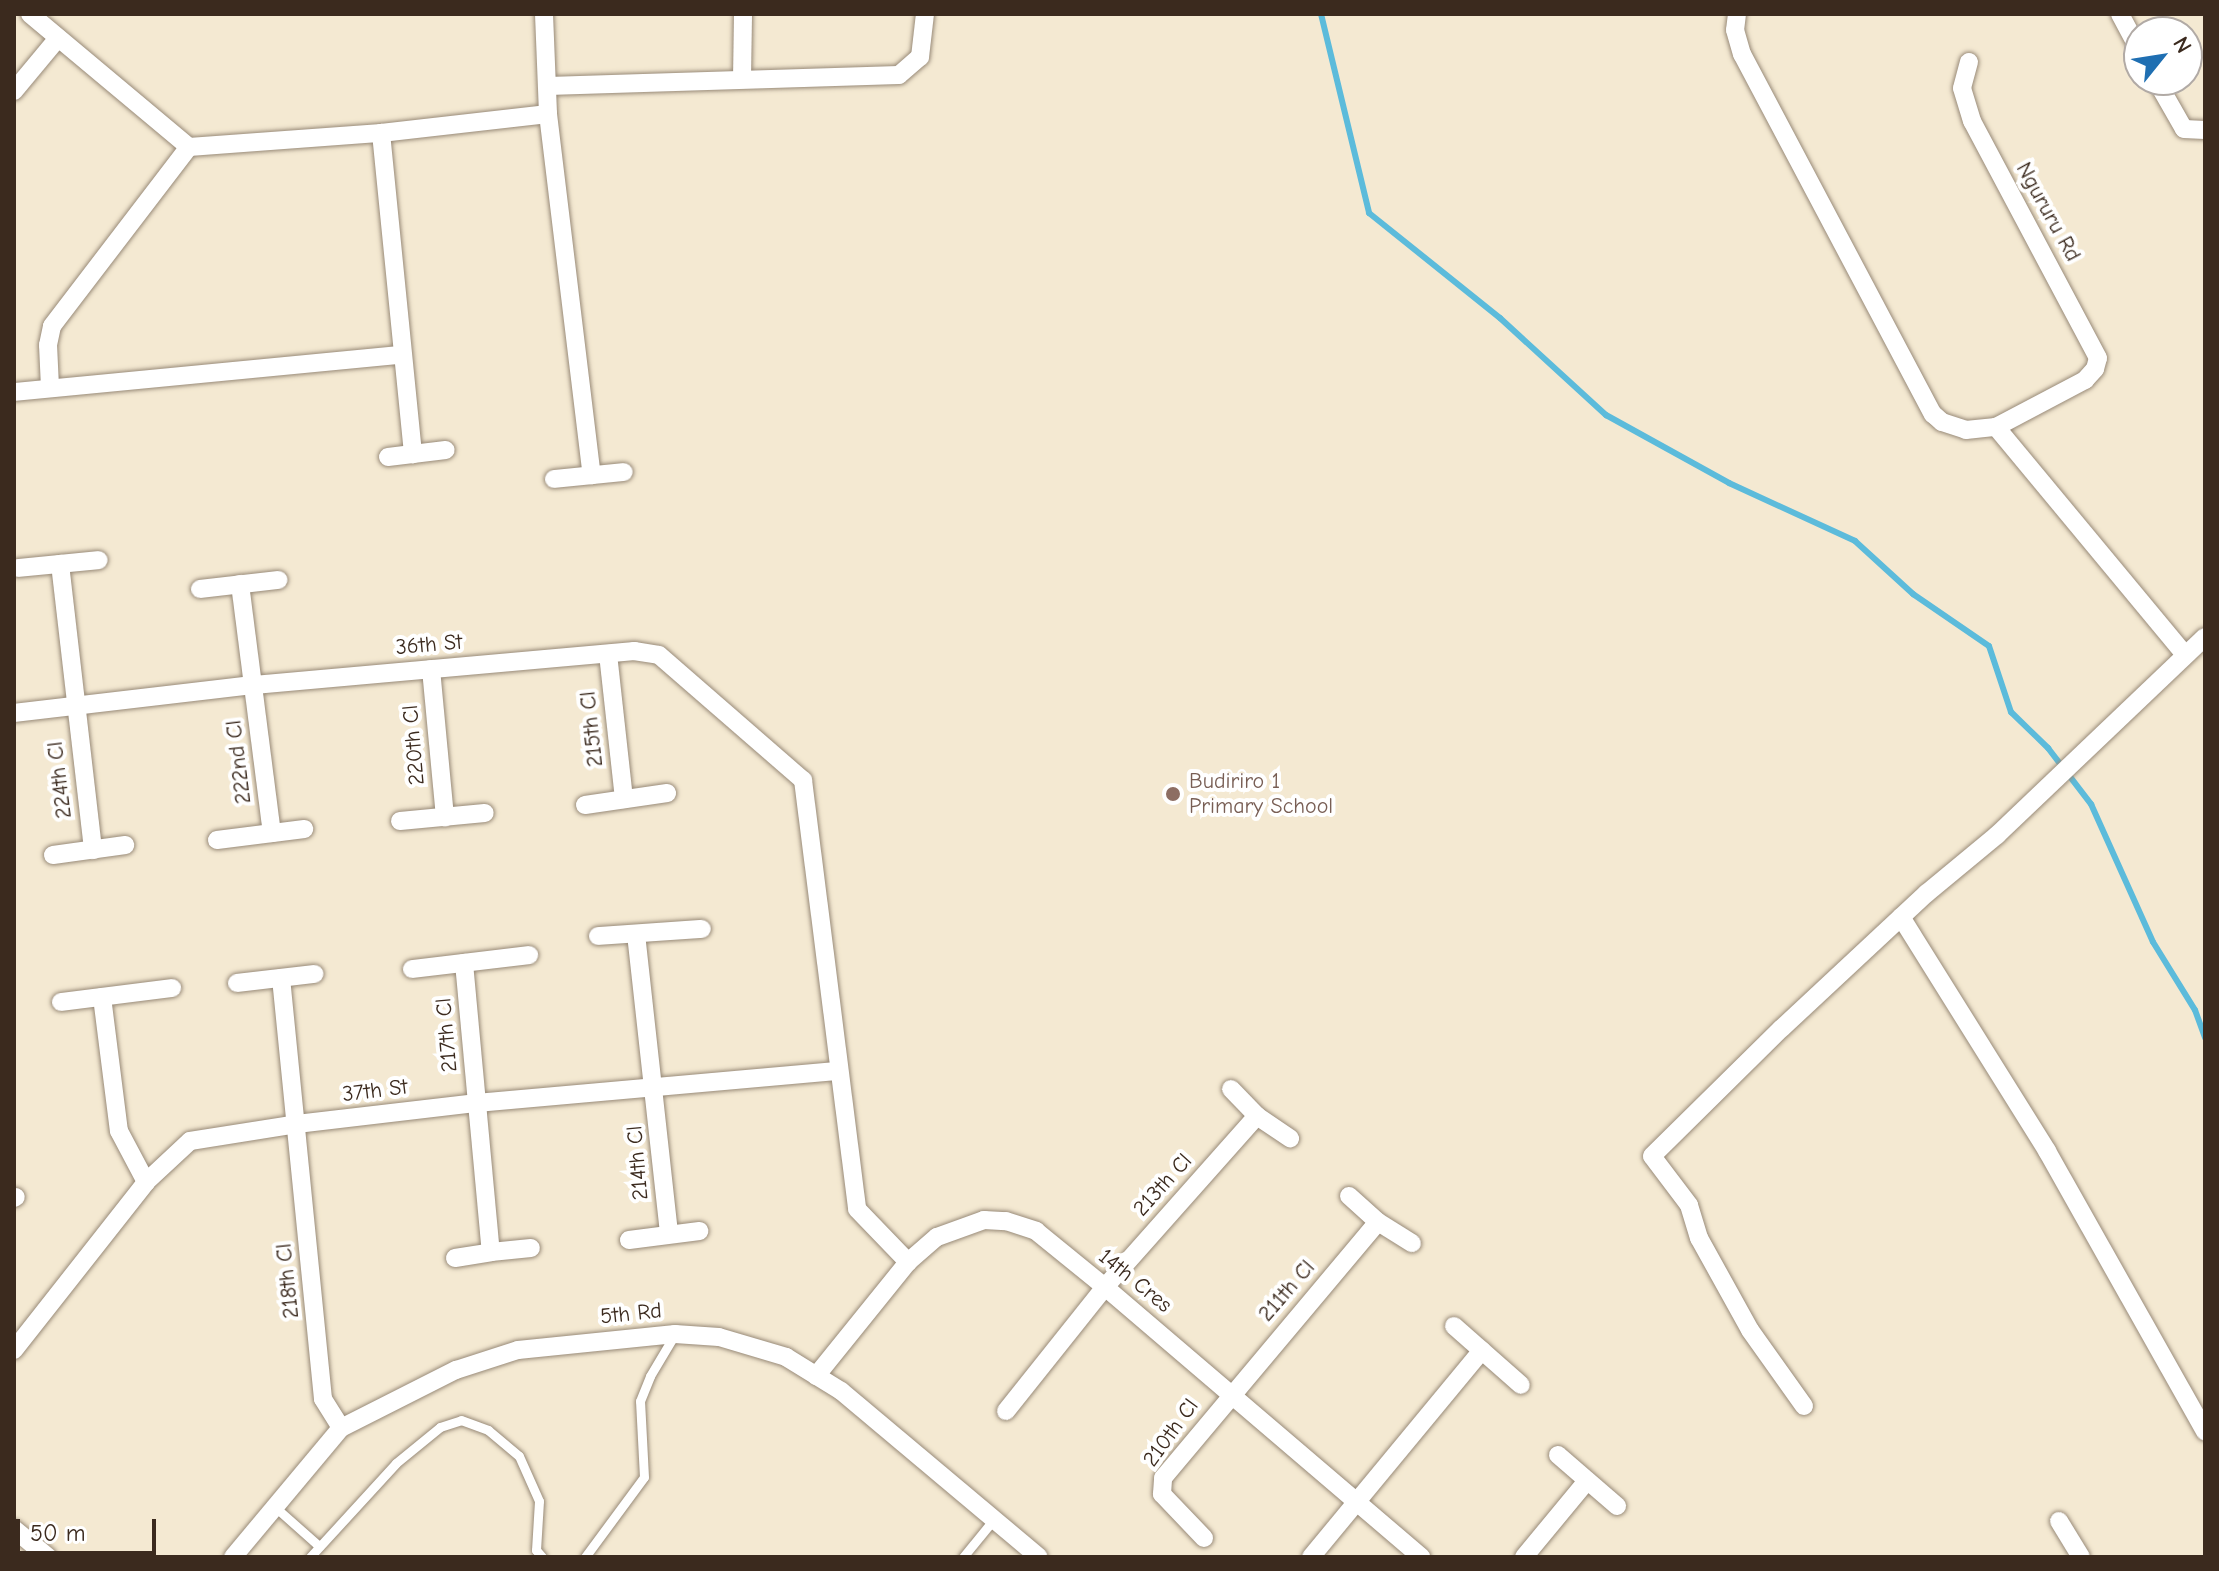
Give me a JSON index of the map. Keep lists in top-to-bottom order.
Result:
{
  "streets": {
    "street": [
      "Ngururu Rd",
      "36th St",
      "215th Cl",
      "220th Cl",
      "222nd Cl",
      "224th Cl",
      "217th Cl",
      "37th St",
      "214th Cl",
      "213th Cl",
      "218th Cl",
      "14th Cres",
      "211th Cl",
      "5th Rd",
      "210th Cl"
    ]
  },
  "crossings": [
    ["36th St", "215th Cl"],
    ["36th St", "220th Cl"],
    ["36th St", "222nd Cl"],
    ["36th St", "224th Cl"],
    ["36th St", "37th St"],
    ["217th Cl", "37th St"],
    ["37th St", "214th Cl"],
    ["37th St", "218th Cl"],
    ["213th Cl", "14th Cres"],
    ["218th Cl", "5th Rd"],
    ["14th Cres", "211th Cl"],
    ["14th Cres", "5th Rd"],
    ["14th Cres", "210th Cl"],
    ["211th Cl", "210th Cl"]
  ],
  "places": ["Budiriro 1 Primary School"],
  "scale_bar": "50 m",
  "north": "top right"
}
